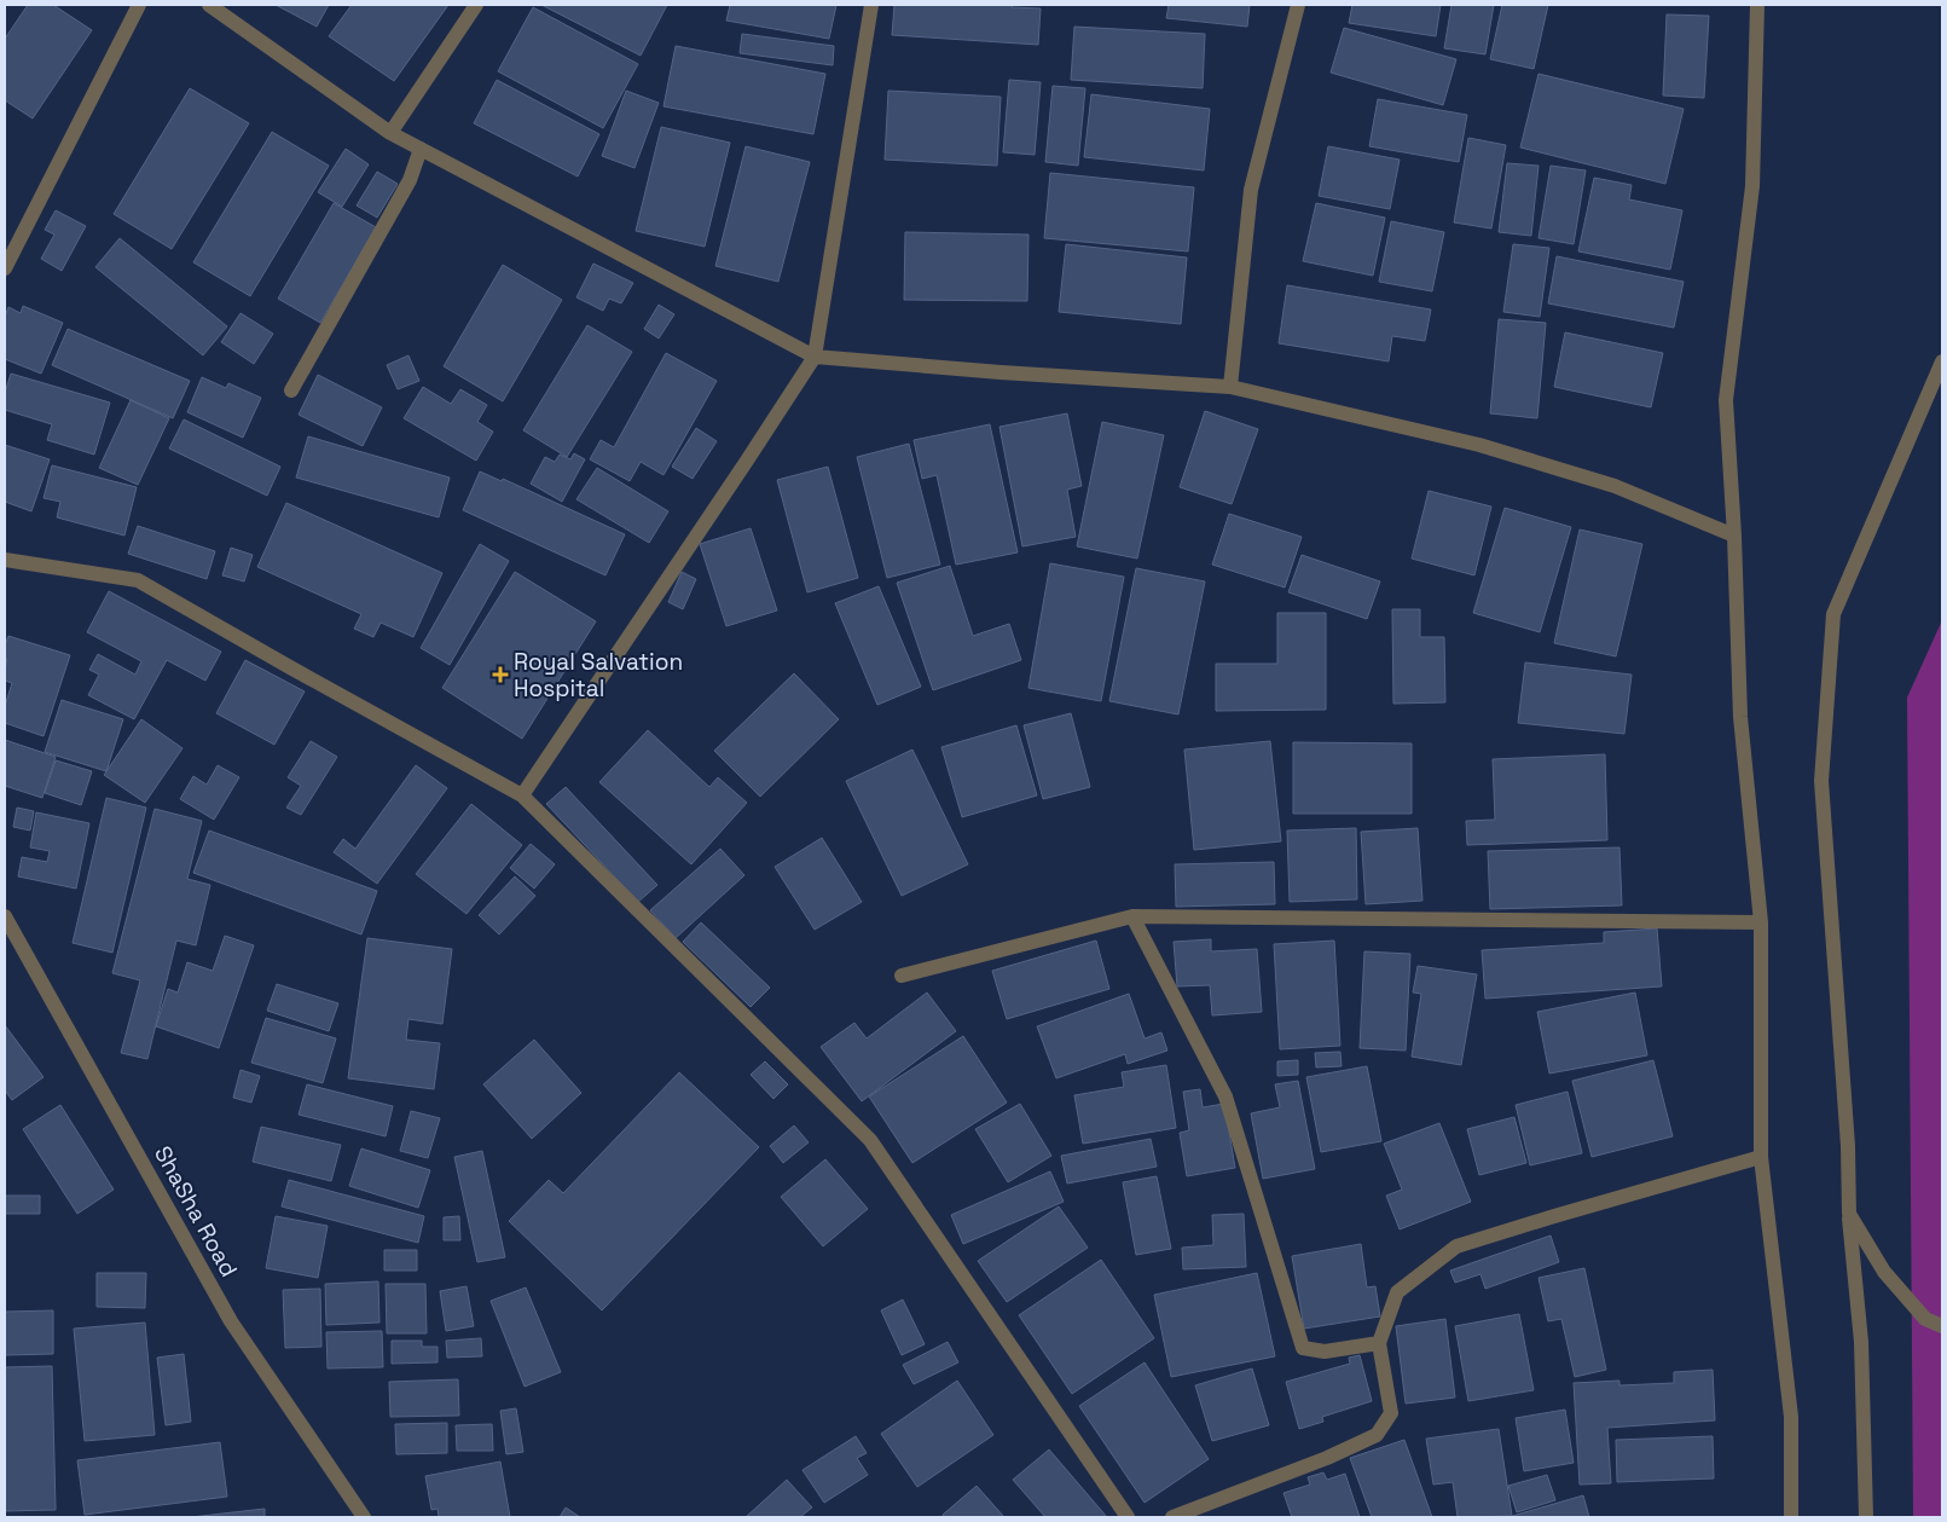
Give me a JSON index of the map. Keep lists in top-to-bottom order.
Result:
{
  "streets": {
    "street": ["ShaSha Road"]
  },
  "places": {
    "health": ["Royal Salvation Hospital"]
  }
}
